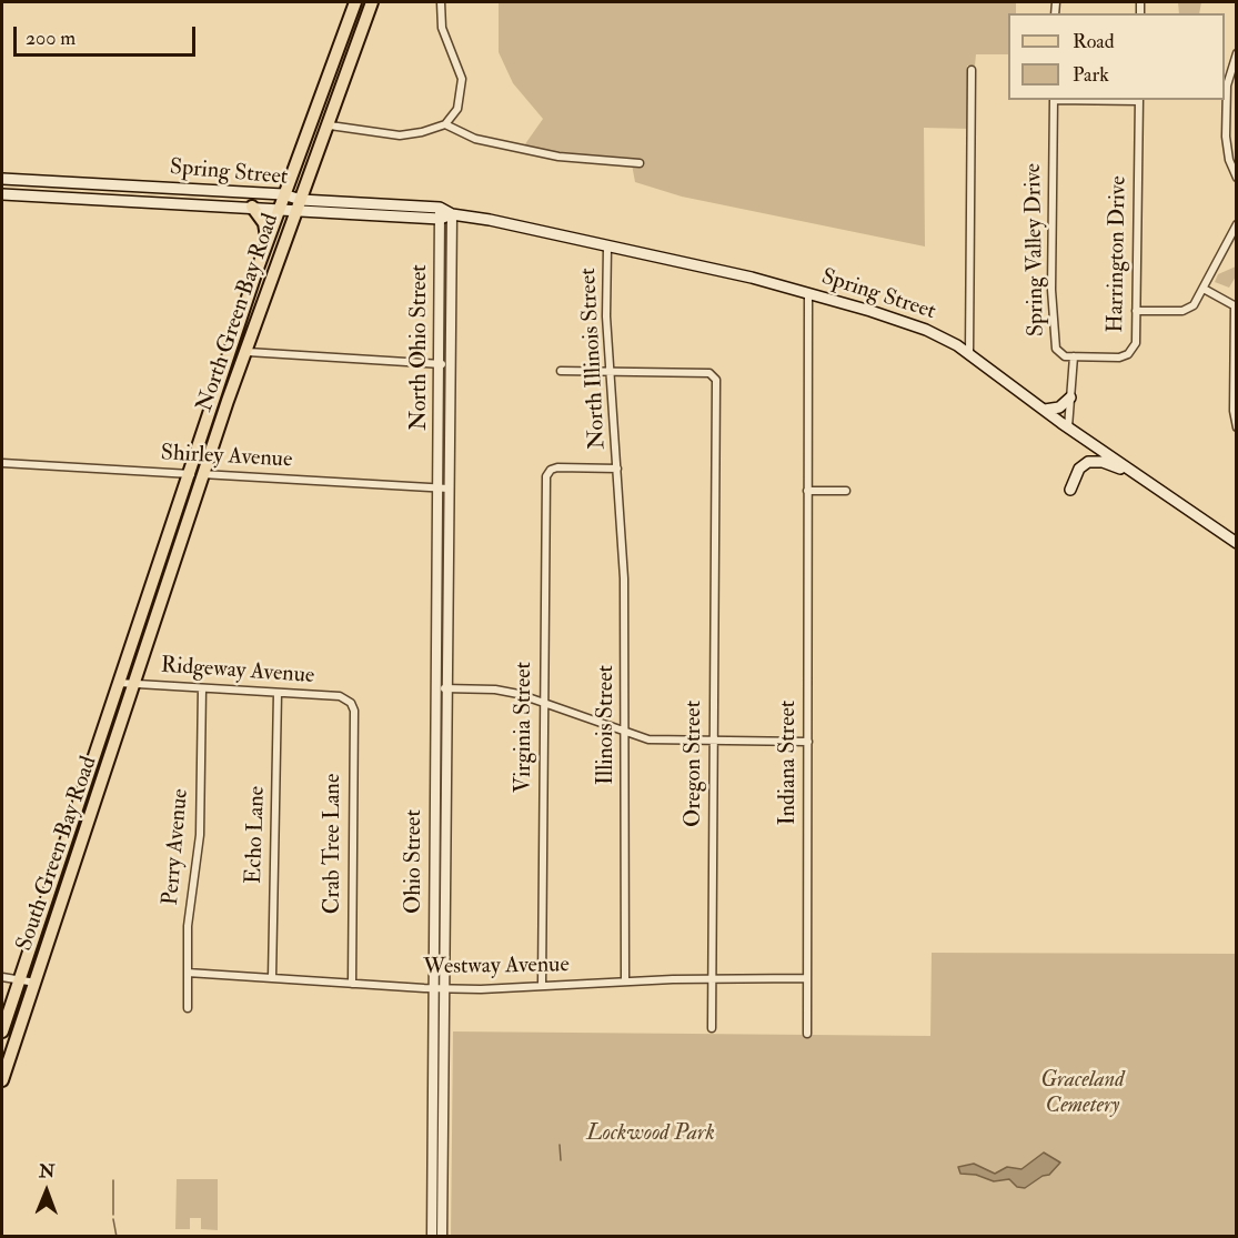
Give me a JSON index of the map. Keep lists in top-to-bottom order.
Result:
{
  "streets": {
    "main road": ["Spring Street", "North Green Bay Road", "South Green Bay Road"],
    "street": [
      "Spring Valley Drive",
      "Harrington Drive",
      "North Ohio Street",
      "North Illinois Street",
      "Shirley Avenue",
      "Ridgeway Avenue",
      "Illinois Street",
      "Virginia Street",
      "Indiana Street",
      "Oregon Street",
      "Echo Lane",
      "Crab Tree Lane",
      "Perry Avenue",
      "Ohio Street",
      "Westway Avenue"
    ]
  },
  "crossings": [
    ["Spring Street", "Spring Valley Drive"],
    ["Spring Street", "North Green Bay Road"],
    ["Spring Street", "North Ohio Street"],
    ["Spring Street", "North Illinois Street"],
    ["Spring Street", "Indiana Street"],
    ["Spring Valley Drive", "Harrington Drive"],
    ["North Green Bay Road", "Shirley Avenue"],
    ["North Green Bay Road", "South Green Bay Road"],
    ["North Ohio Street", "Shirley Avenue"],
    ["North Ohio Street", "Ohio Street"],
    ["North Illinois Street", "Illinois Street"],
    ["North Illinois Street", "Virginia Street"],
    ["North Illinois Street", "Oregon Street"],
    ["Shirley Avenue", "Ohio Street"],
    ["Ridgeway Avenue", "Echo Lane"],
    ["Ridgeway Avenue", "Crab Tree Lane"],
    ["Ridgeway Avenue", "Perry Avenue"],
    ["Ridgeway Avenue", "South Green Bay Road"],
    ["Illinois Street", "Virginia Street"],
    ["Illinois Street", "Westway Avenue"],
    ["Virginia Street", "Westway Avenue"],
    ["Indiana Street", "Westway Avenue"],
    ["Oregon Street", "Westway Avenue"],
    ["Echo Lane", "Westway Avenue"],
    ["Crab Tree Lane", "Westway Avenue"],
    ["Perry Avenue", "Westway Avenue"],
    ["Ohio Street", "Westway Avenue"]
  ],
  "parks": ["Graceland Cemetery", "Lockwood Park"],
  "legend": ["Road", "Park"],
  "scale_bar": "200 m",
  "north": "top"
}
